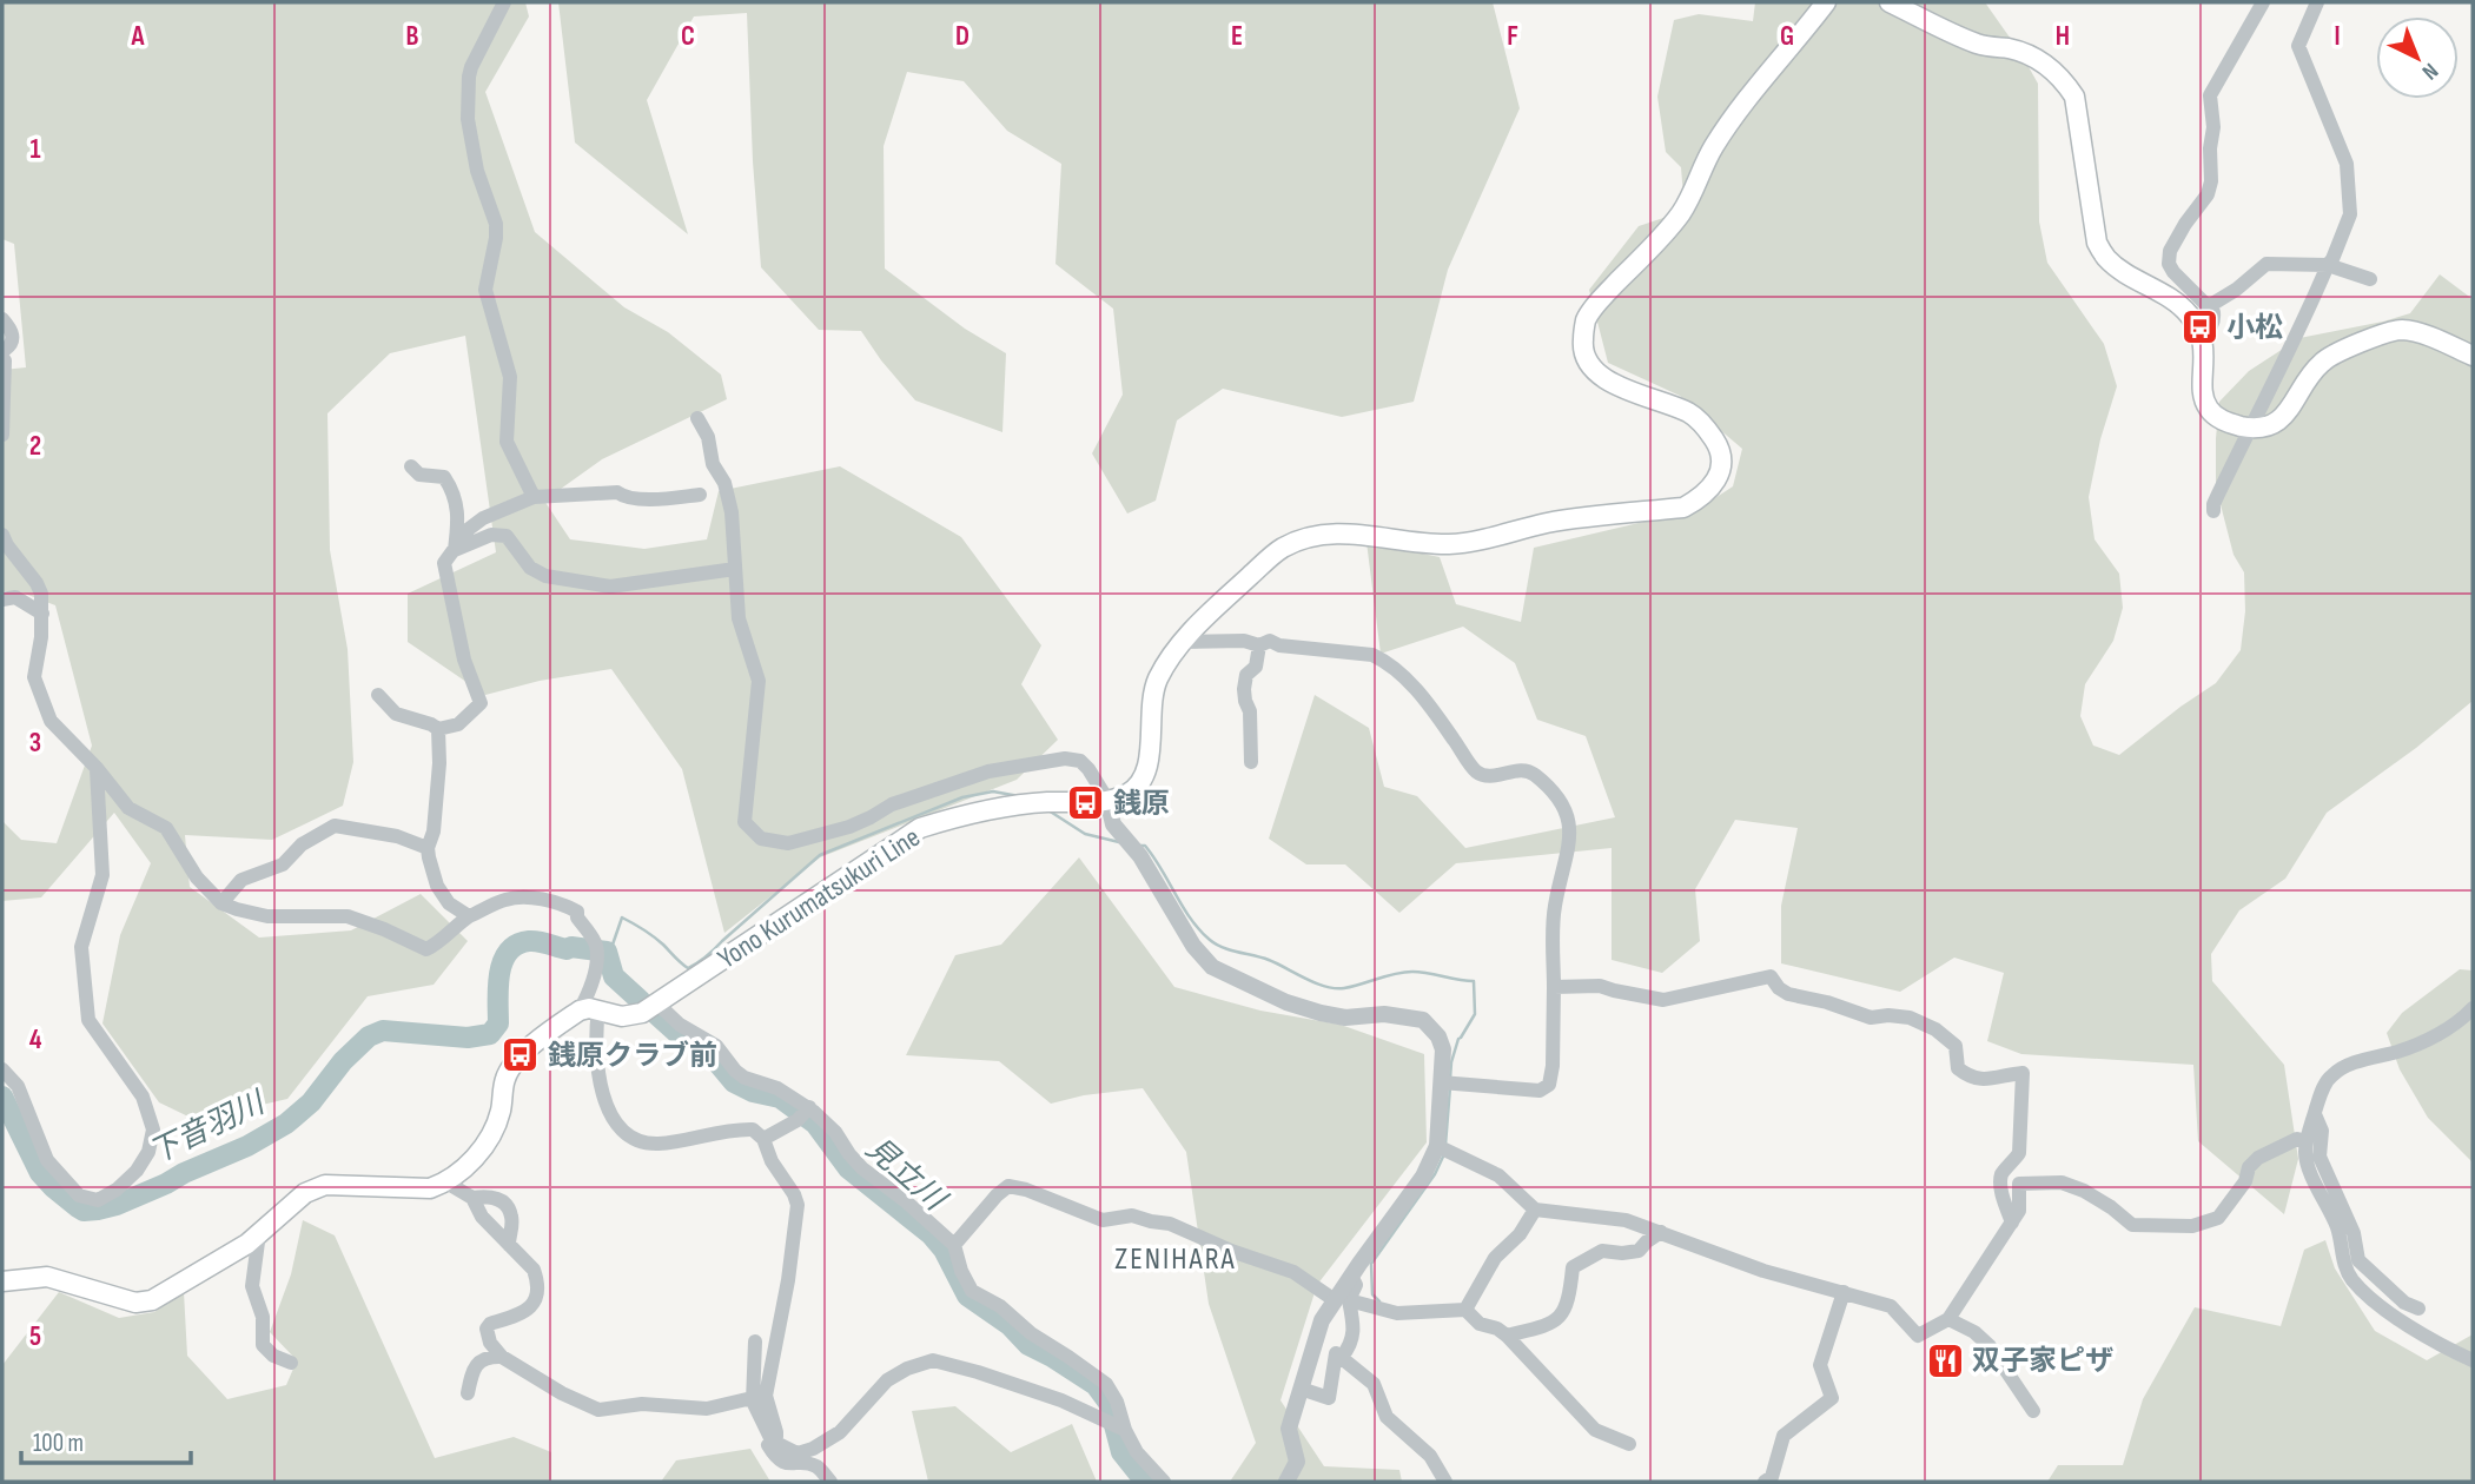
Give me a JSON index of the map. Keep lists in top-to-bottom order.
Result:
{
  "streets": {
    "main road": ["Yono Kurumatsukuri Line"]
  },
  "districts": ["ZENIHARA"],
  "water": ["下音羽川", "見立川"],
  "places": {
    "bus stop": ["小松", "銭原", "銭原クラブ前"],
    "restaurant": ["双子家ピザ"]
  },
  "scale_bar": "100 m",
  "north": "bottom right",
  "grid": {
    "columns": [
      "A",
      "B",
      "C",
      "D",
      "E",
      "F",
      "G",
      "H",
      "I"
    ],
    "rows": [
      "1",
      "2",
      "3",
      "4",
      "5"
    ]
  }
}
